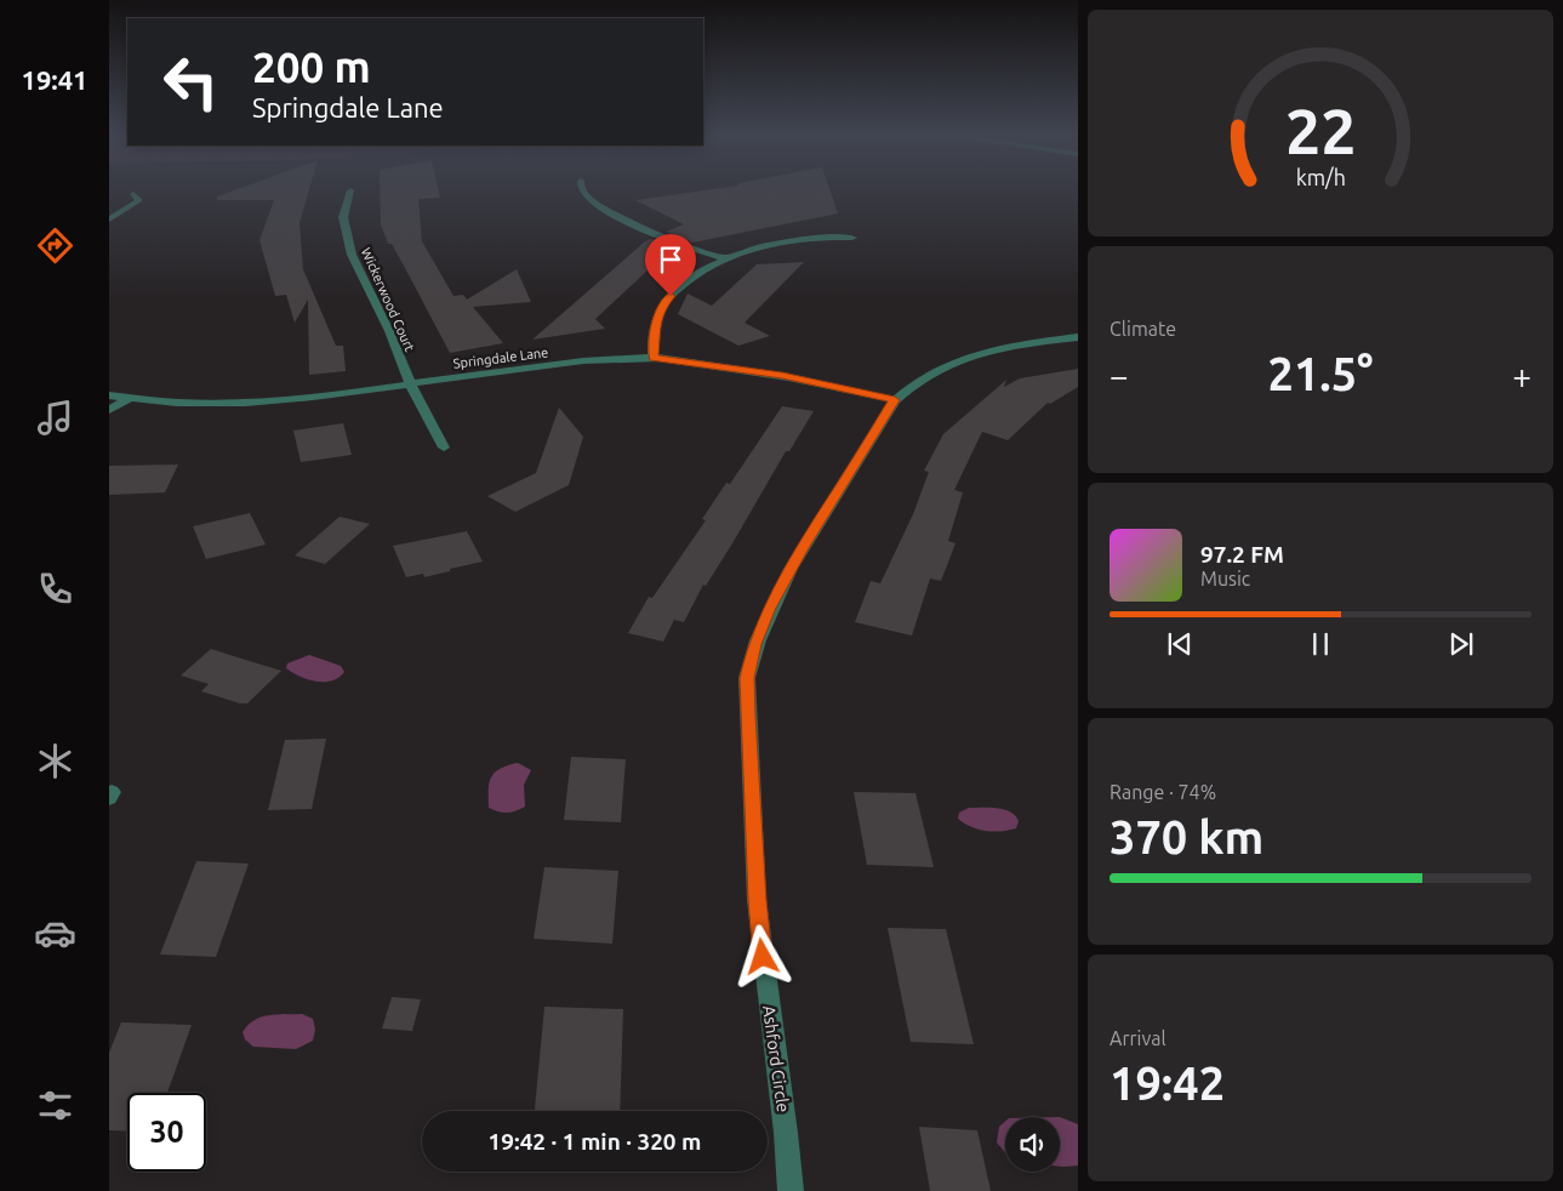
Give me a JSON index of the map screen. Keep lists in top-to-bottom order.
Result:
{
  "streets": {
    "street": ["Wickerwood Court", "Springdale Lane", "Ashford Circle"]
  },
  "crossings": [
    ["Wickerwood Court", "Springdale Lane"],
    ["Springdale Lane", "Ashford Circle"]
  ],
  "page": {
    "tabs": "19:41",
    "turn": ["200 m", "Springdale Lane"],
    "tile": [
      "Climate",
      ["Range · 74%", "370 km"],
      ["Arrival", "19:42"]
    ],
    "heat": ["−", "21.5°", "+"],
    "song": ["97.2 FM", "Music"],
    "limit": "30",
    "trip": "19:42 · 1 min · 320 m",
    "gauge": ["22", "km/h"]
  }
}
